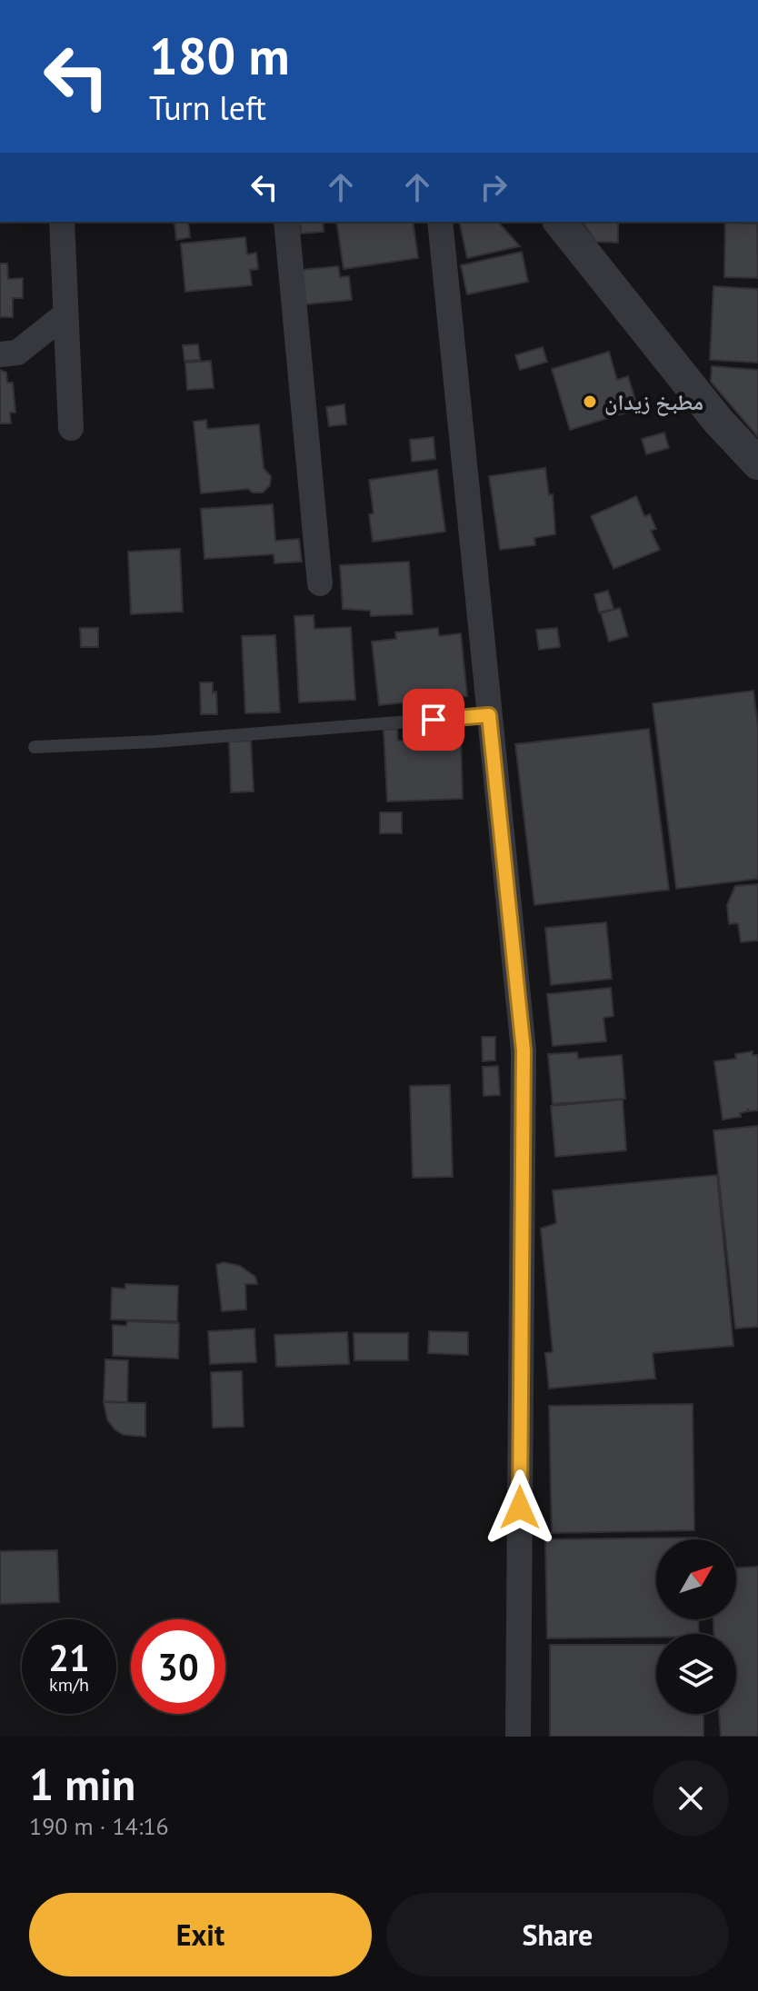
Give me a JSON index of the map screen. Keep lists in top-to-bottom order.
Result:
{
  "places": ["مطبخ زيدان"],
  "north": "top right",
  "page": {
    "turn": ["180 m", "Turn left"],
    "speed": "21 km/h",
    "limit": "30",
    "heading": ["1 min", "190 m · 14:16"],
    "buttons": ["Exit", "Share"]
  }
}
